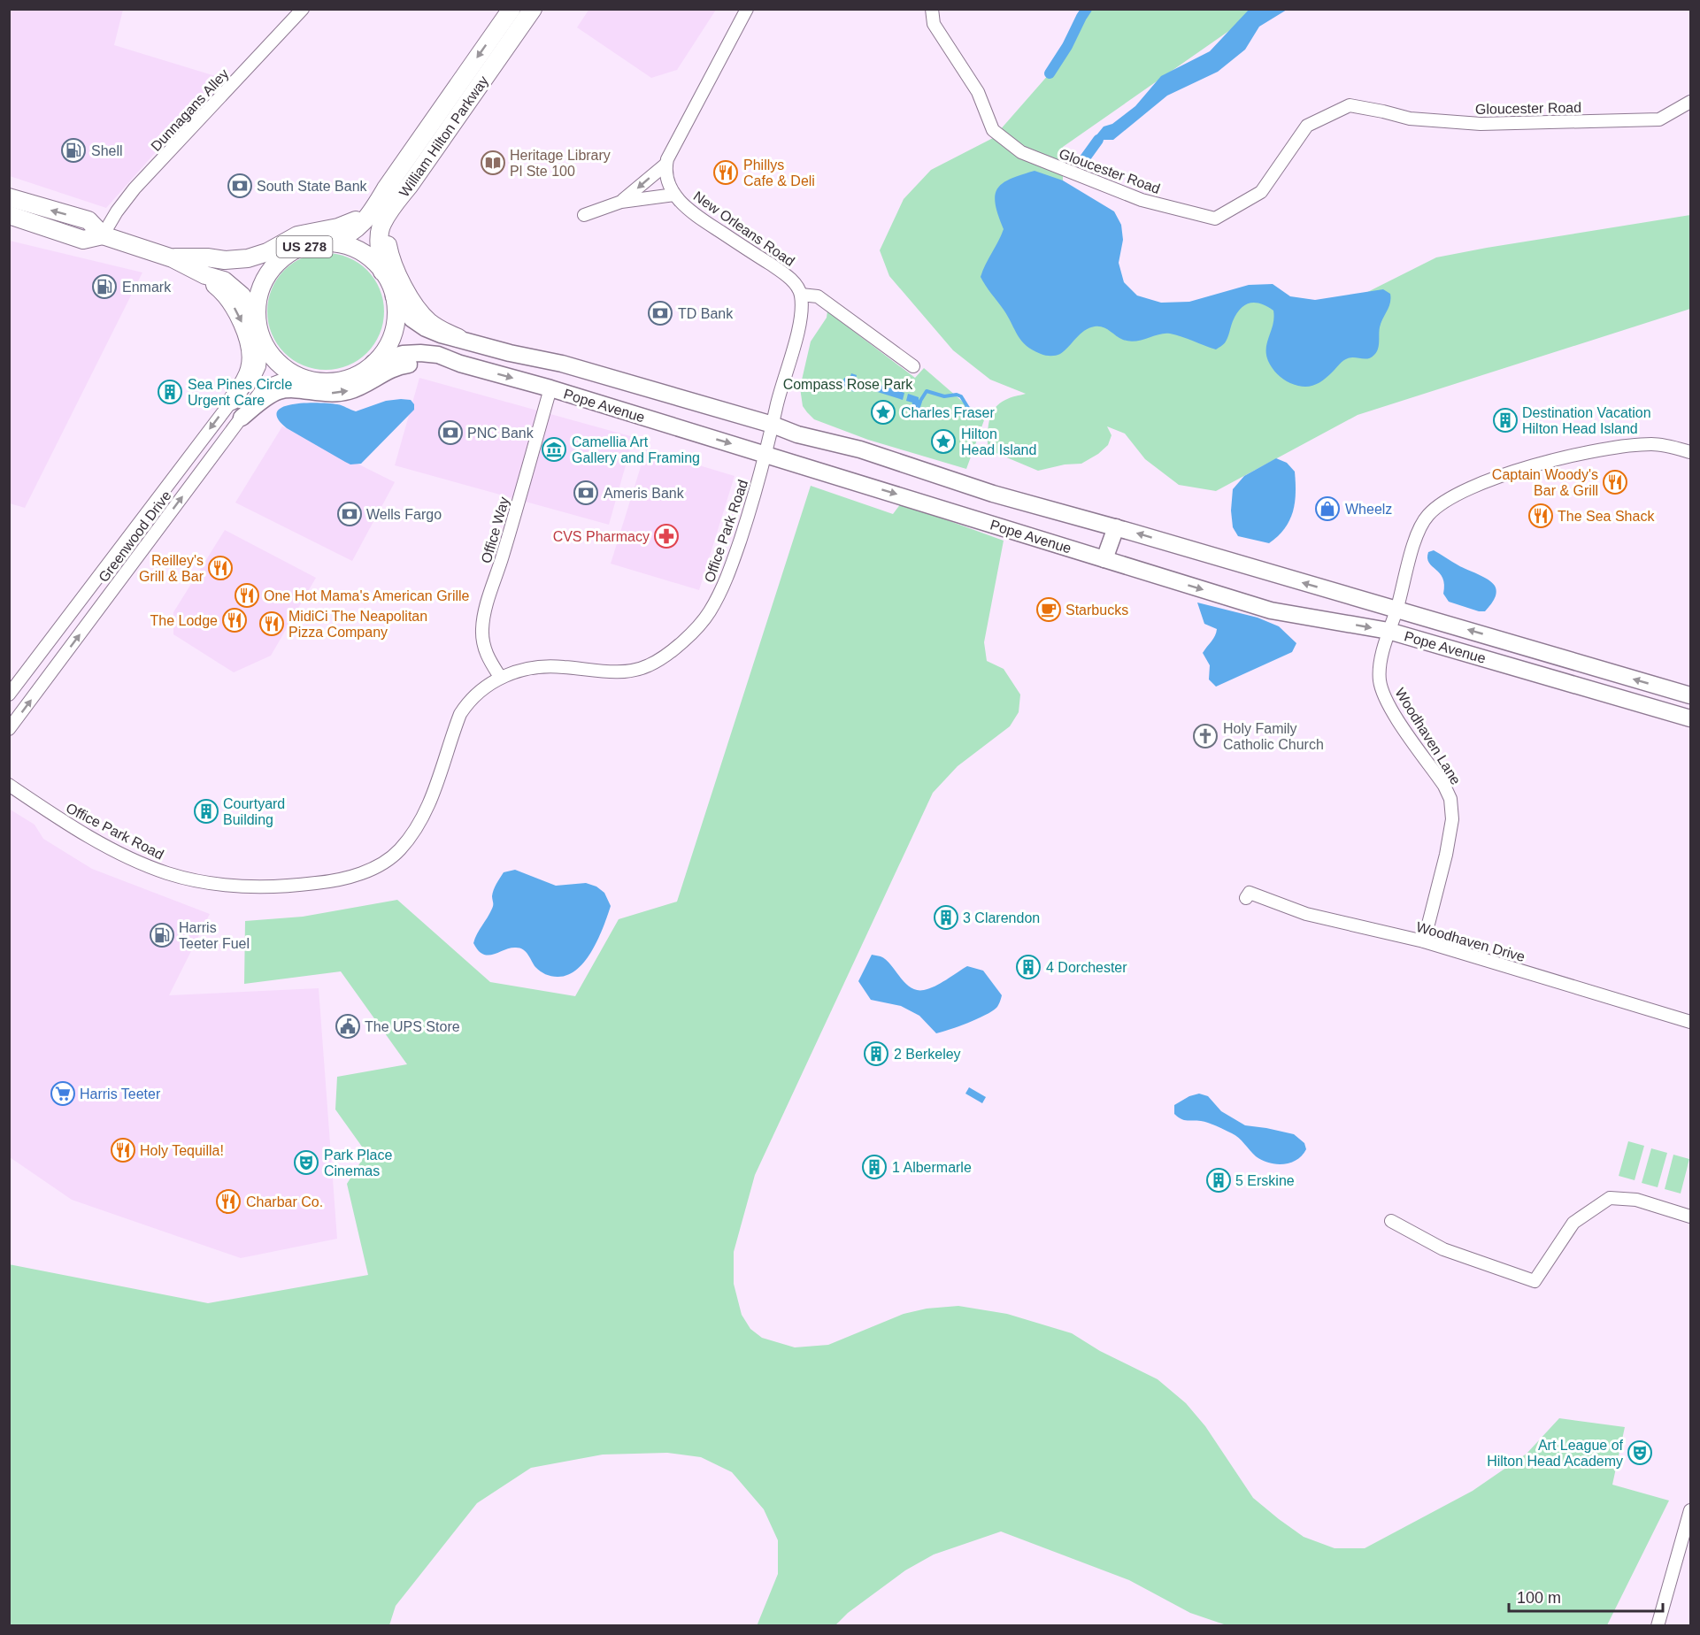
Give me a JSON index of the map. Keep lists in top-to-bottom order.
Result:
{
  "streets": {
    "highway": ["William Hilton Parkway", "US 278"],
    "main road": ["Pope Avenue"],
    "street": [
      "Gloucester Road",
      "Dunnagans Alley",
      "New Orleans Road",
      "Office Way",
      "Office Park Road",
      "Greenwood Drive",
      "Woodhaven Lane",
      "Woodhaven Drive"
    ]
  },
  "crossings": [
    ["Dunnagans Alley", "US 278"],
    ["William Hilton Parkway", "US 278"],
    ["William Hilton Parkway", "Pope Avenue"],
    ["William Hilton Parkway", "Greenwood Drive"],
    ["US 278", "Pope Avenue"],
    ["US 278", "Greenwood Drive"],
    ["Pope Avenue", "Office Way"],
    ["Pope Avenue", "Office Park Road"],
    ["Pope Avenue", "Greenwood Drive"],
    ["Pope Avenue", "Woodhaven Lane"],
    ["Office Way", "Office Park Road"],
    ["Woodhaven Lane", "Woodhaven Drive"]
  ],
  "parks": ["Compass Rose Park"],
  "places": {
    "fuel station": ["Shell", "Enmark", "Harris Teeter Fuel"],
    "library": ["Heritage Library Pl Ste 100"],
    "restaurant": [
      "Phillys Cafe & Deli",
      "Captain Woody's Bar & Grill",
      "The Sea Shack",
      "Reilley's Grill & Bar",
      "One Hot Mama's American Grille",
      "The Lodge",
      "MidiCi The Neapolitan Pizza Company",
      "Holy Tequilla!",
      "Charbar Co."
    ],
    "bank": [
      "South State Bank",
      "TD Bank",
      "PNC Bank",
      "Ameris Bank",
      "Wells Fargo"
    ],
    "building": [
      "Sea Pines Circle Urgent Care",
      "Destination Vacation Hilton Head Island",
      "Courtyard Building",
      "3 Clarendon",
      "4 Dorchester",
      "2 Berkeley",
      "1 Albermarle",
      "5 Erskine"
    ],
    "place": ["Charles Fraser", "Hilton Head Island"],
    "museum": ["Camellia Art Gallery and Framing"],
    "shop": ["Wheelz"],
    "pharmacy": ["CVS Pharmacy"],
    "cafe": ["Starbucks"],
    "church": ["Holy Family Catholic Church"],
    "public building": ["The UPS Store"],
    "supermarket": ["Harris Teeter"],
    "theatre": ["Park Place Cinemas", "Art League of Hilton Head Academy"]
  },
  "scale_bar": "100 m"
}
